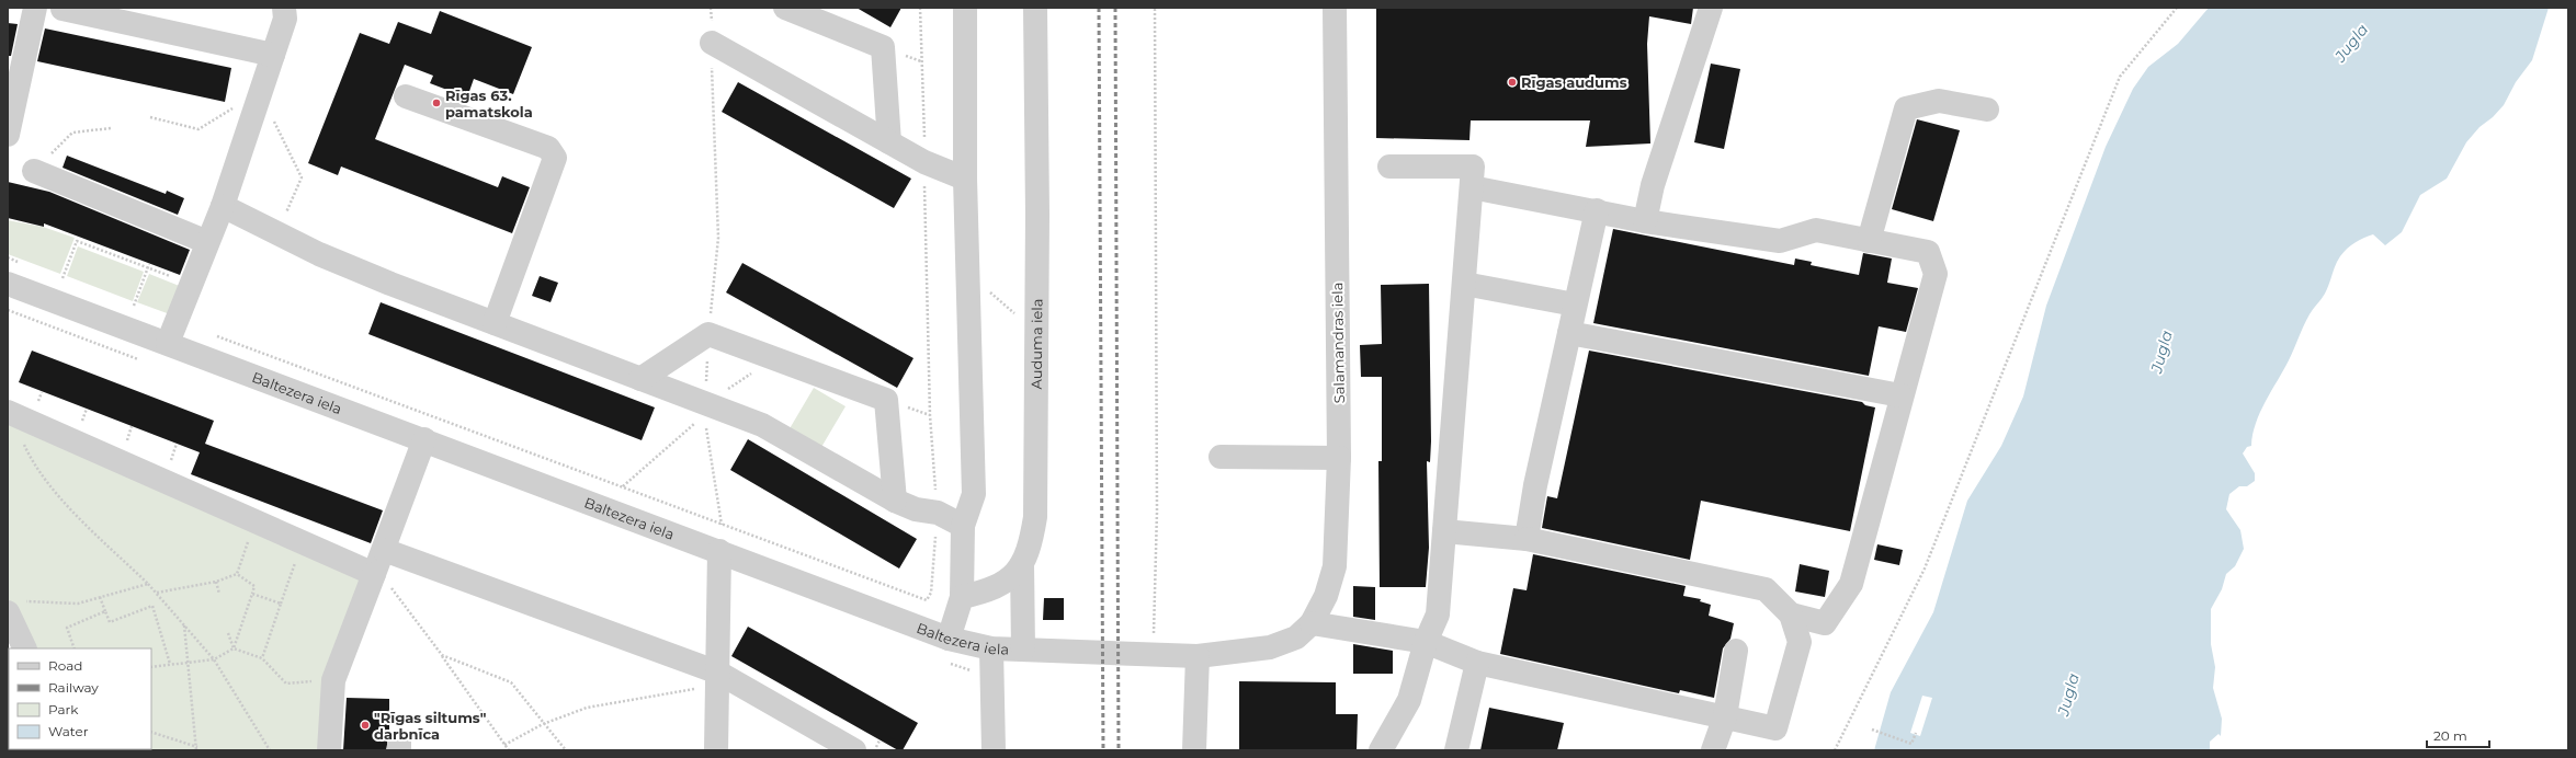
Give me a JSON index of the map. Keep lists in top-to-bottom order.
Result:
{
  "streets": {
    "street": ["Salamandras iela", "Auduma iela", "Baltezera iela"]
  },
  "crossings": [
    ["Salamandras iela", "Baltezera iela"]
  ],
  "water": ["Jugla"],
  "places": ["Rīgas audums", "Rīgas 63. pamatskola", "\"Rīgas siltums\" darbnīca"],
  "legend": [
    "Road",
    "Railway",
    "Park",
    "Water"
  ],
  "scale_bar": "20 m"
}
